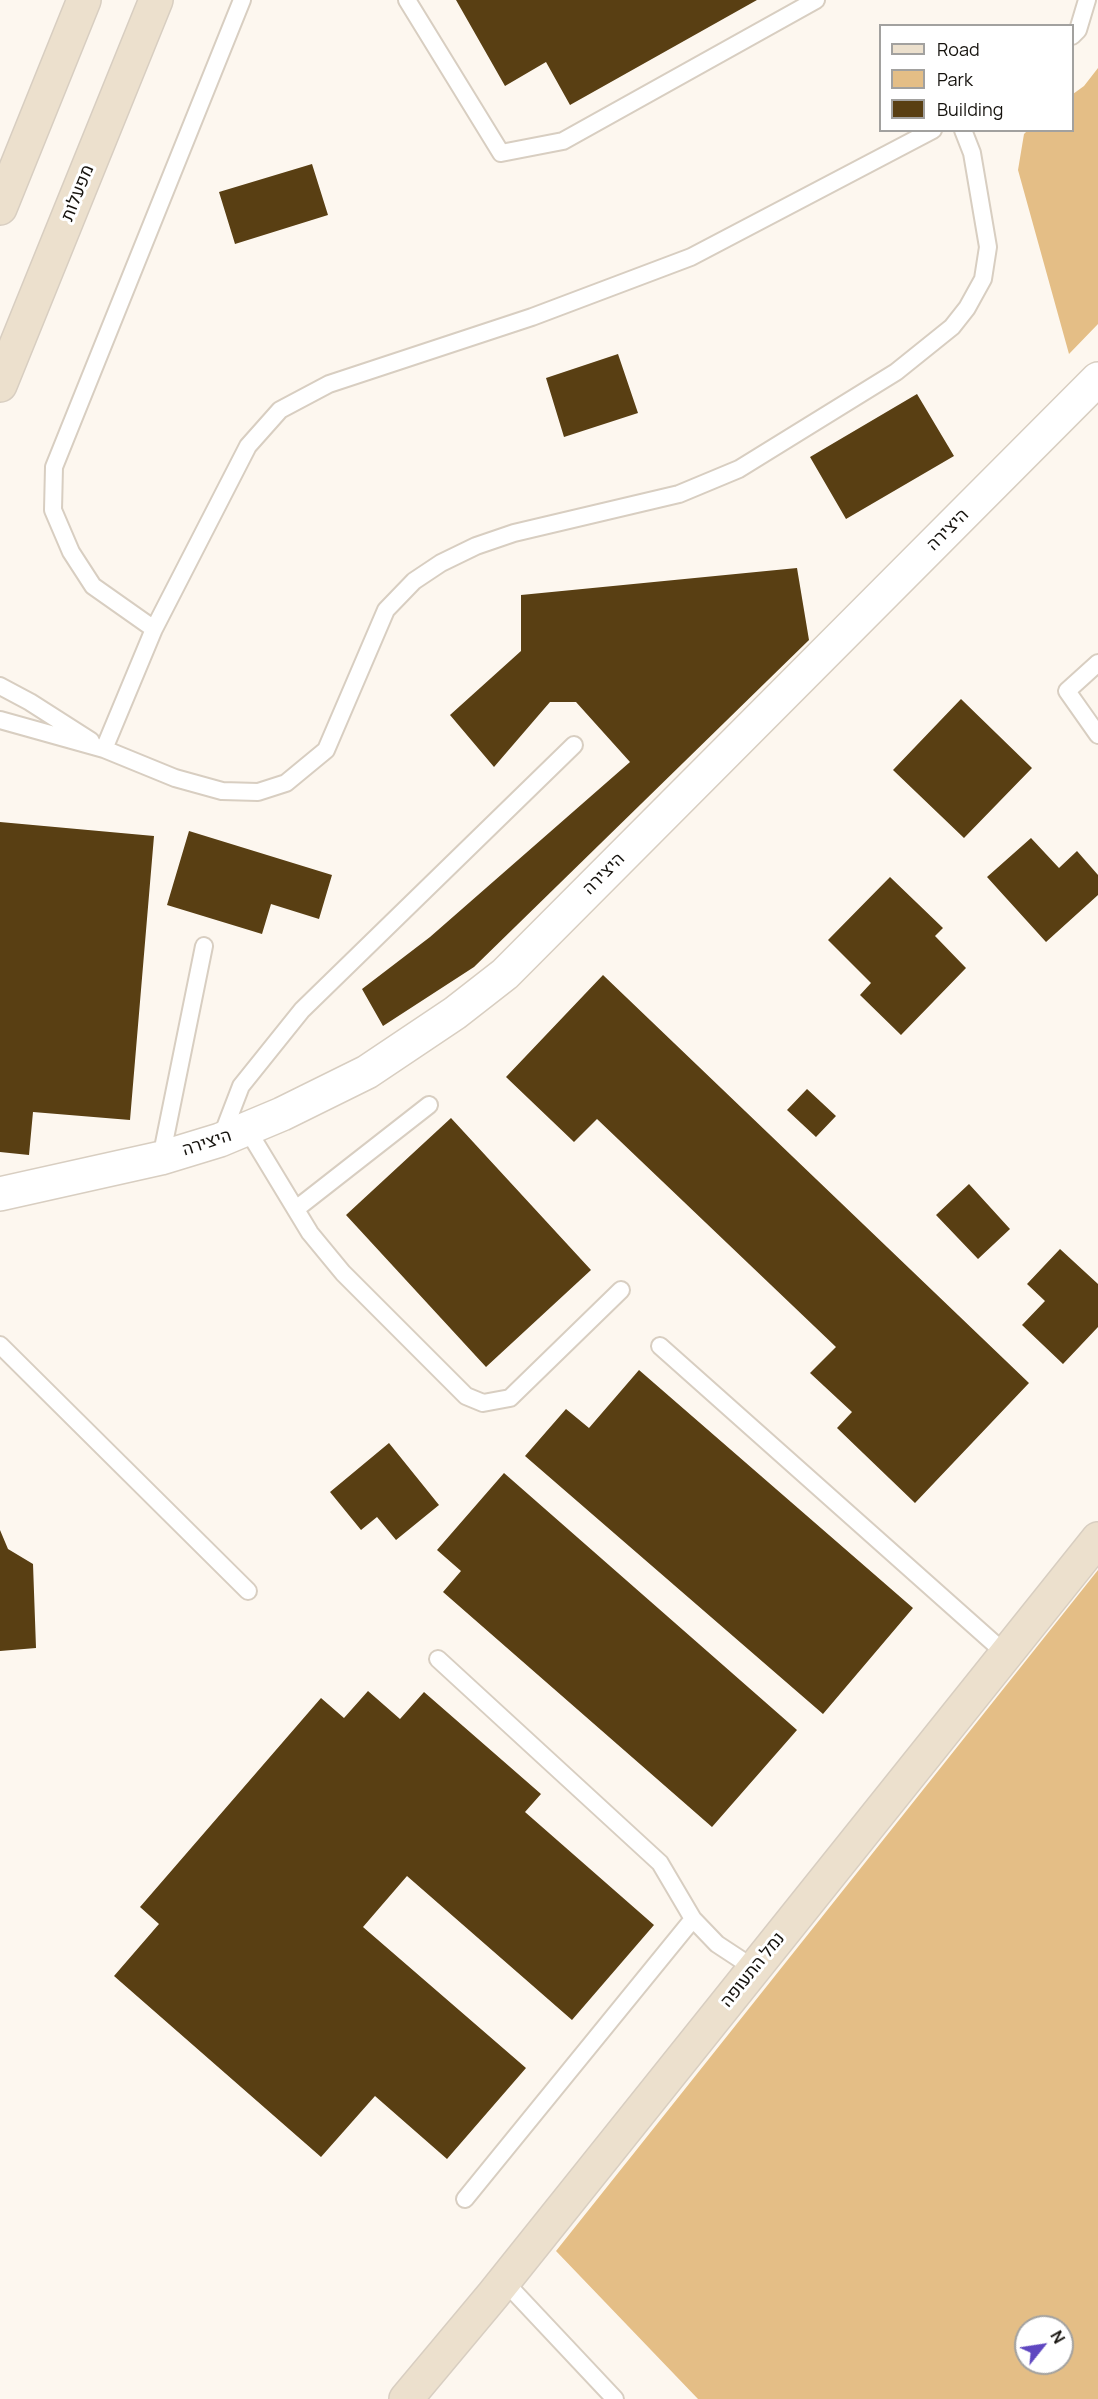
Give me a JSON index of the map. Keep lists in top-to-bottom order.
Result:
{
  "streets": {
    "street": ["מפעלות", "היצירה", "נמל התעופה"]
  },
  "legend": ["Road", "Park", "Building"],
  "north": "top right"
}
